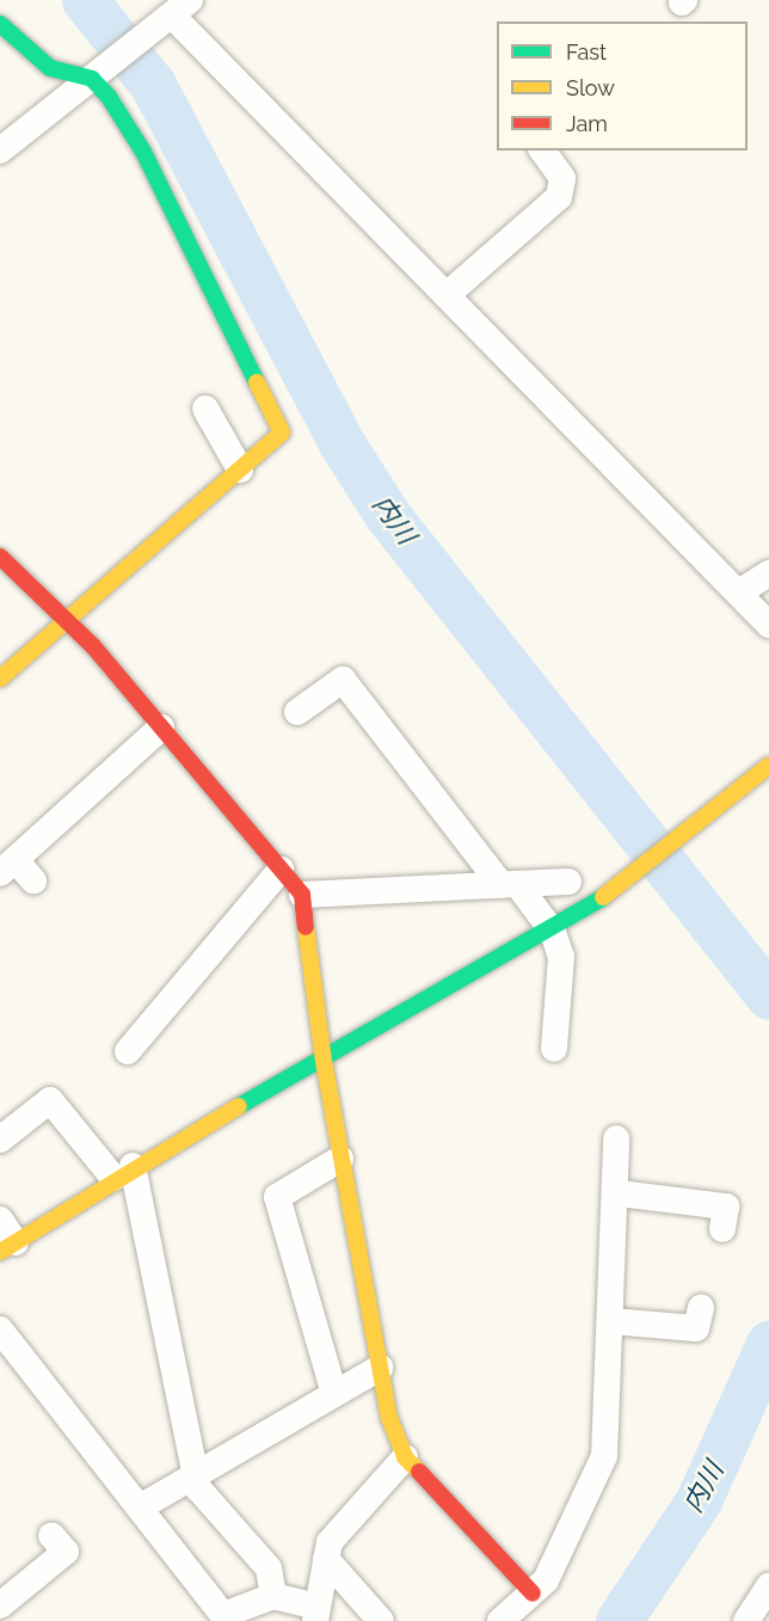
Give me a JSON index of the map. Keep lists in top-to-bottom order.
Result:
{
  "water": ["内川"],
  "legend": ["Fast", "Slow", "Jam"]
}
